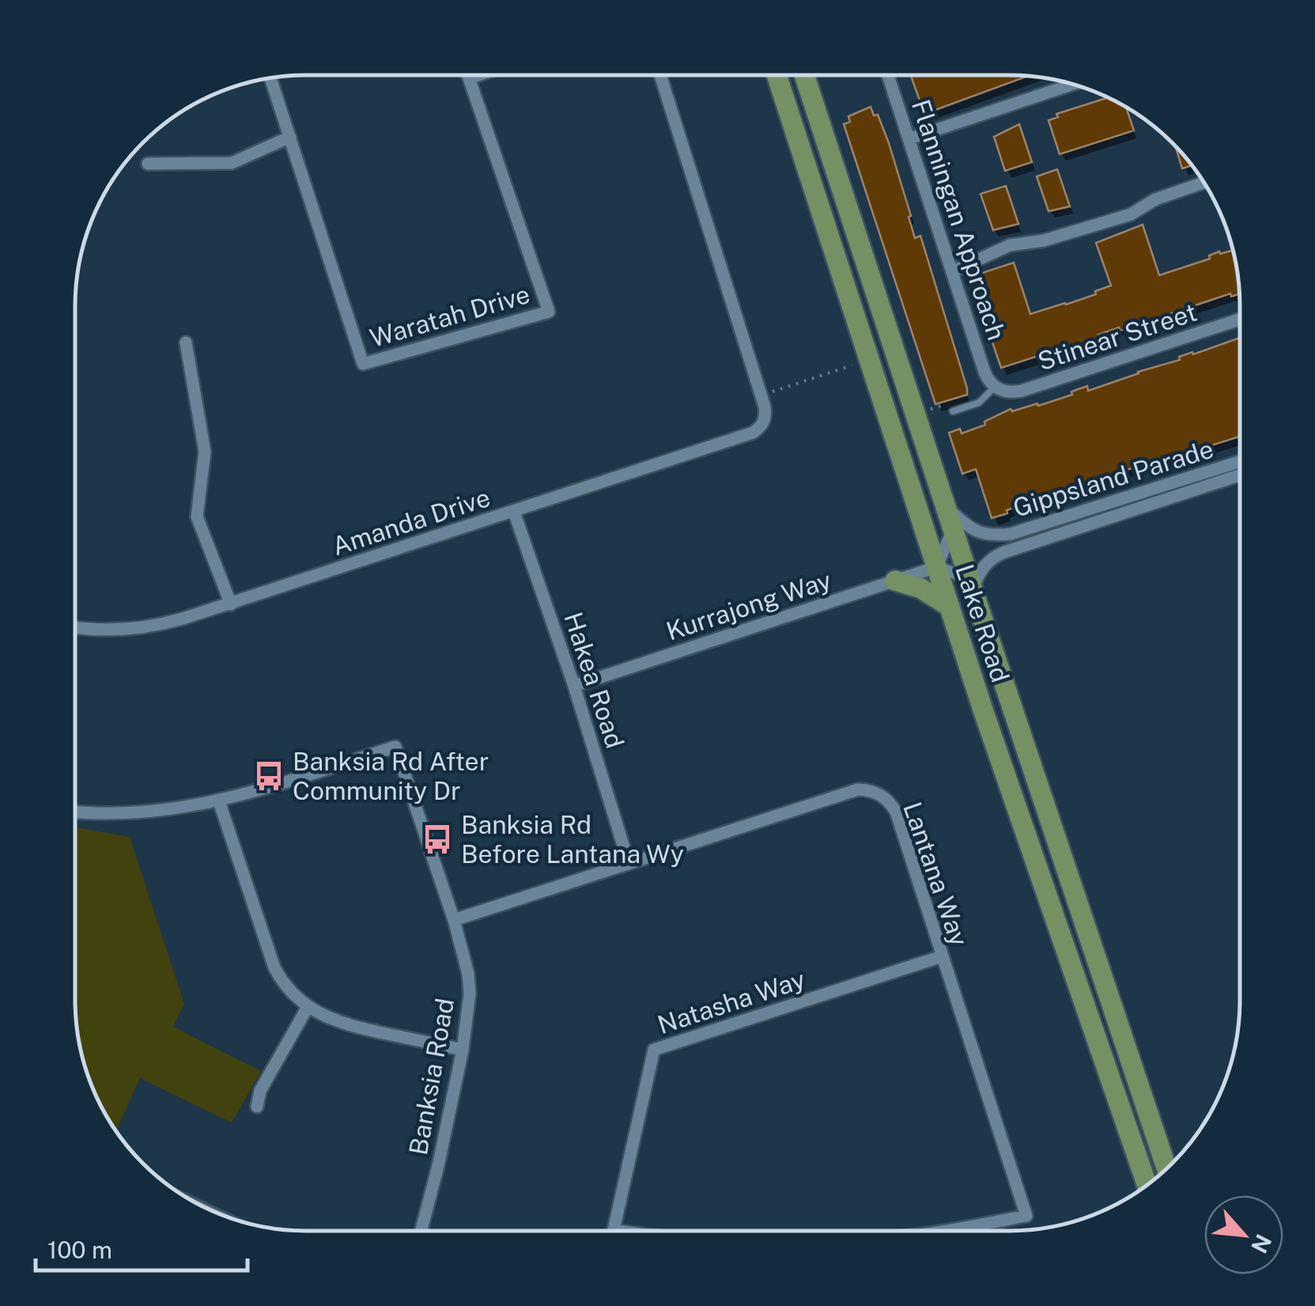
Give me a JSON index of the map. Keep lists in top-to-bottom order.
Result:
{
  "streets": {
    "main road": ["Lake Road"],
    "street": [
      "Flanningan Approach",
      "Waratah Drive",
      "Stinear Street",
      "Gippsland Parade",
      "Amanda Drive",
      "Kurrajong Way",
      "Hakea Road",
      "Lantana Way",
      "Natasha Way",
      "Banksia Road"
    ]
  },
  "crossings": [
    ["Flanningan Approach", "Stinear Street"],
    ["Gippsland Parade", "Lake Road"],
    ["Amanda Drive", "Hakea Road"],
    ["Kurrajong Way", "Lake Road"],
    ["Kurrajong Way", "Hakea Road"],
    ["Hakea Road", "Lantana Way"],
    ["Lantana Way", "Natasha Way"],
    ["Lantana Way", "Banksia Road"]
  ],
  "places": {
    "bus stop": ["Banksia Rd After Community Dr", "Banksia Rd Before Lantana Wy"]
  },
  "scale_bar": "100 m",
  "north": "bottom right"
}
